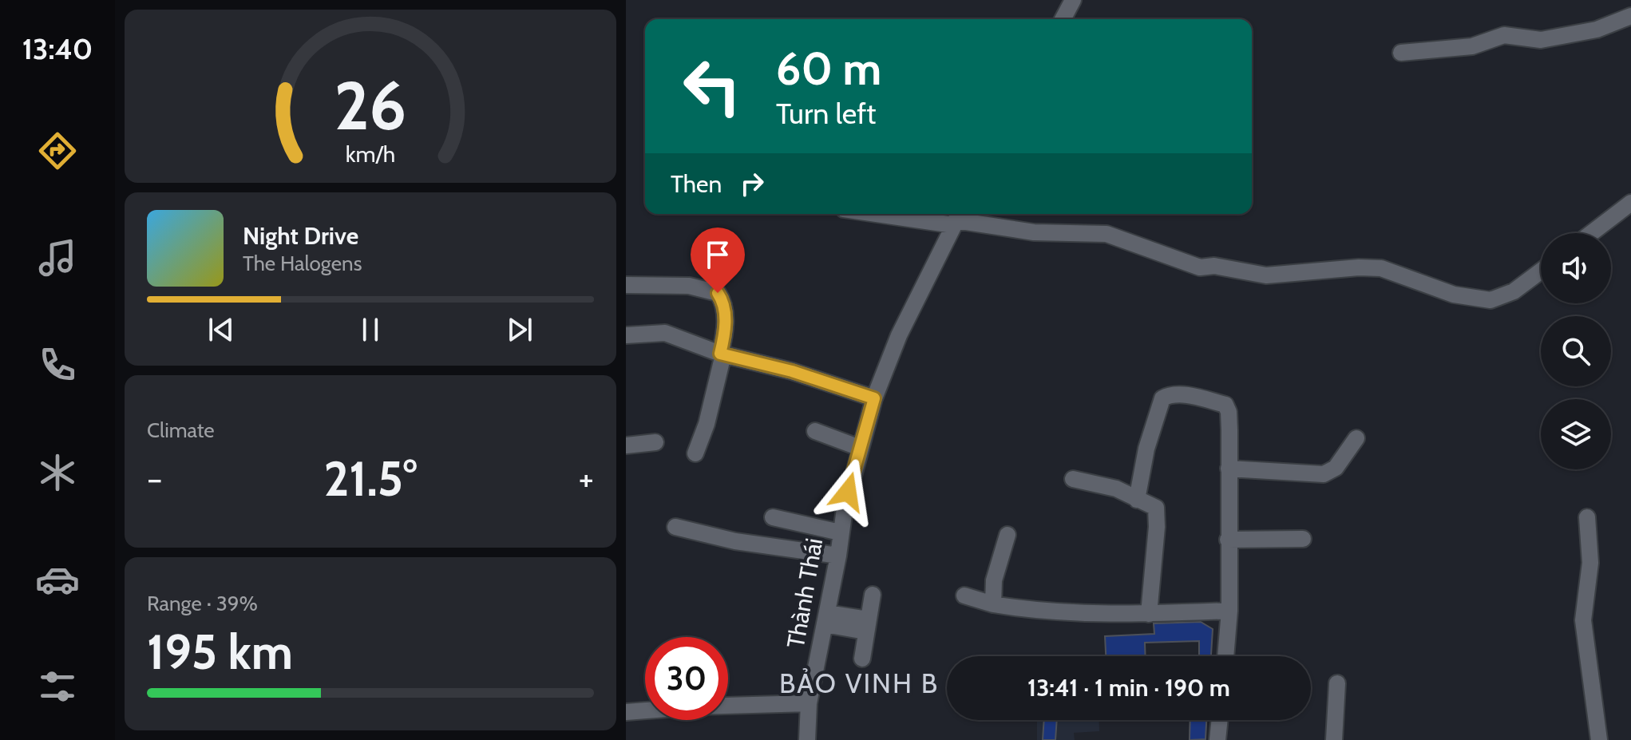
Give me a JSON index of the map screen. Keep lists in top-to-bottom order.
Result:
{
  "streets": {
    "street": ["Thành Thái"]
  },
  "districts": ["BẢO VINH B"],
  "page": {
    "tabs": "13:40",
    "turn": ["60 m", "Turn left"],
    "then": "Then",
    "song": ["Night Drive", "The Halogens"],
    "tile": [
      "Climate",
      ["Range · 39%", "195 km"]
    ],
    "heat": ["−", "21.5°", "+"],
    "limit": "30",
    "trip": "13:41 · 1 min · 190 m",
    "gauge": ["26", "km/h"]
  }
}
